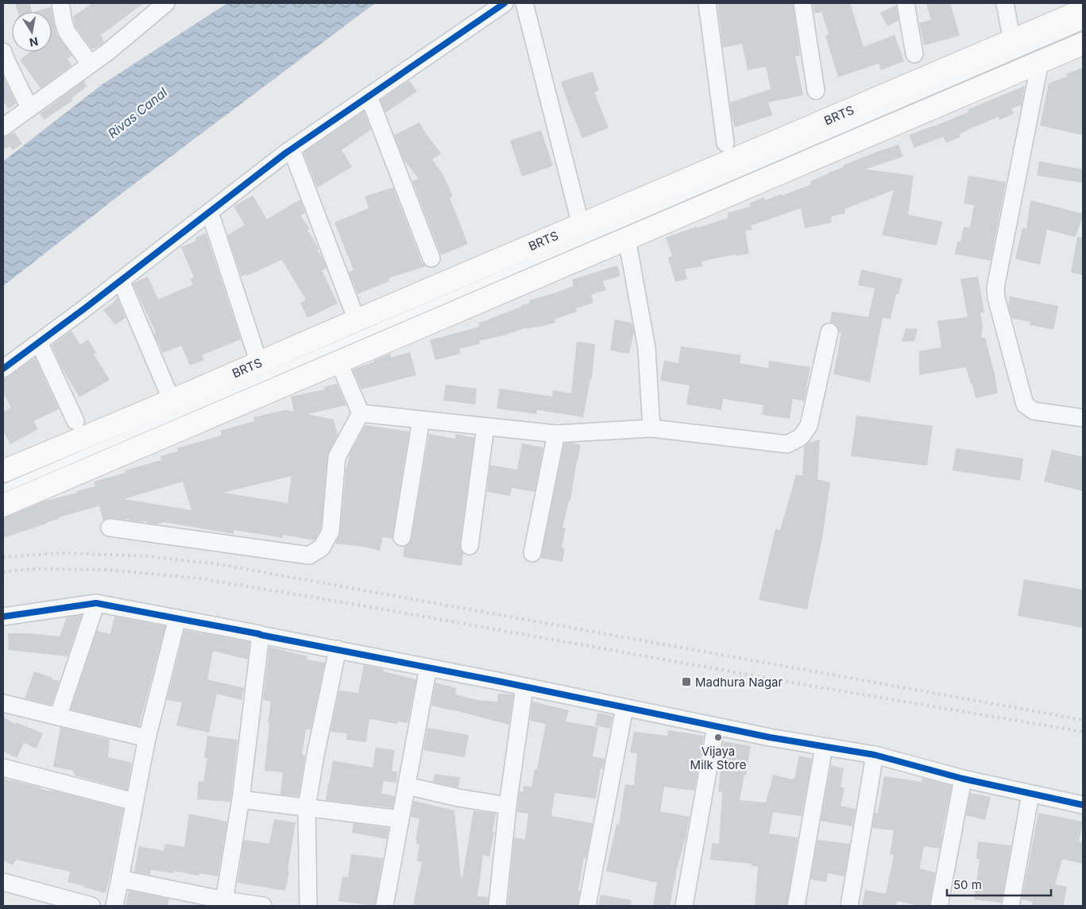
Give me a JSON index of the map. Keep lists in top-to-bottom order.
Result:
{
  "streets": {
    "main road": ["BRTS"]
  },
  "water": ["Rivas Canal"],
  "places": {
    "transit": ["Madhura Nagar"],
    "other": ["Vijaya Milk Store"]
  },
  "scale_bar": "50 m",
  "north": "bottom"
}
